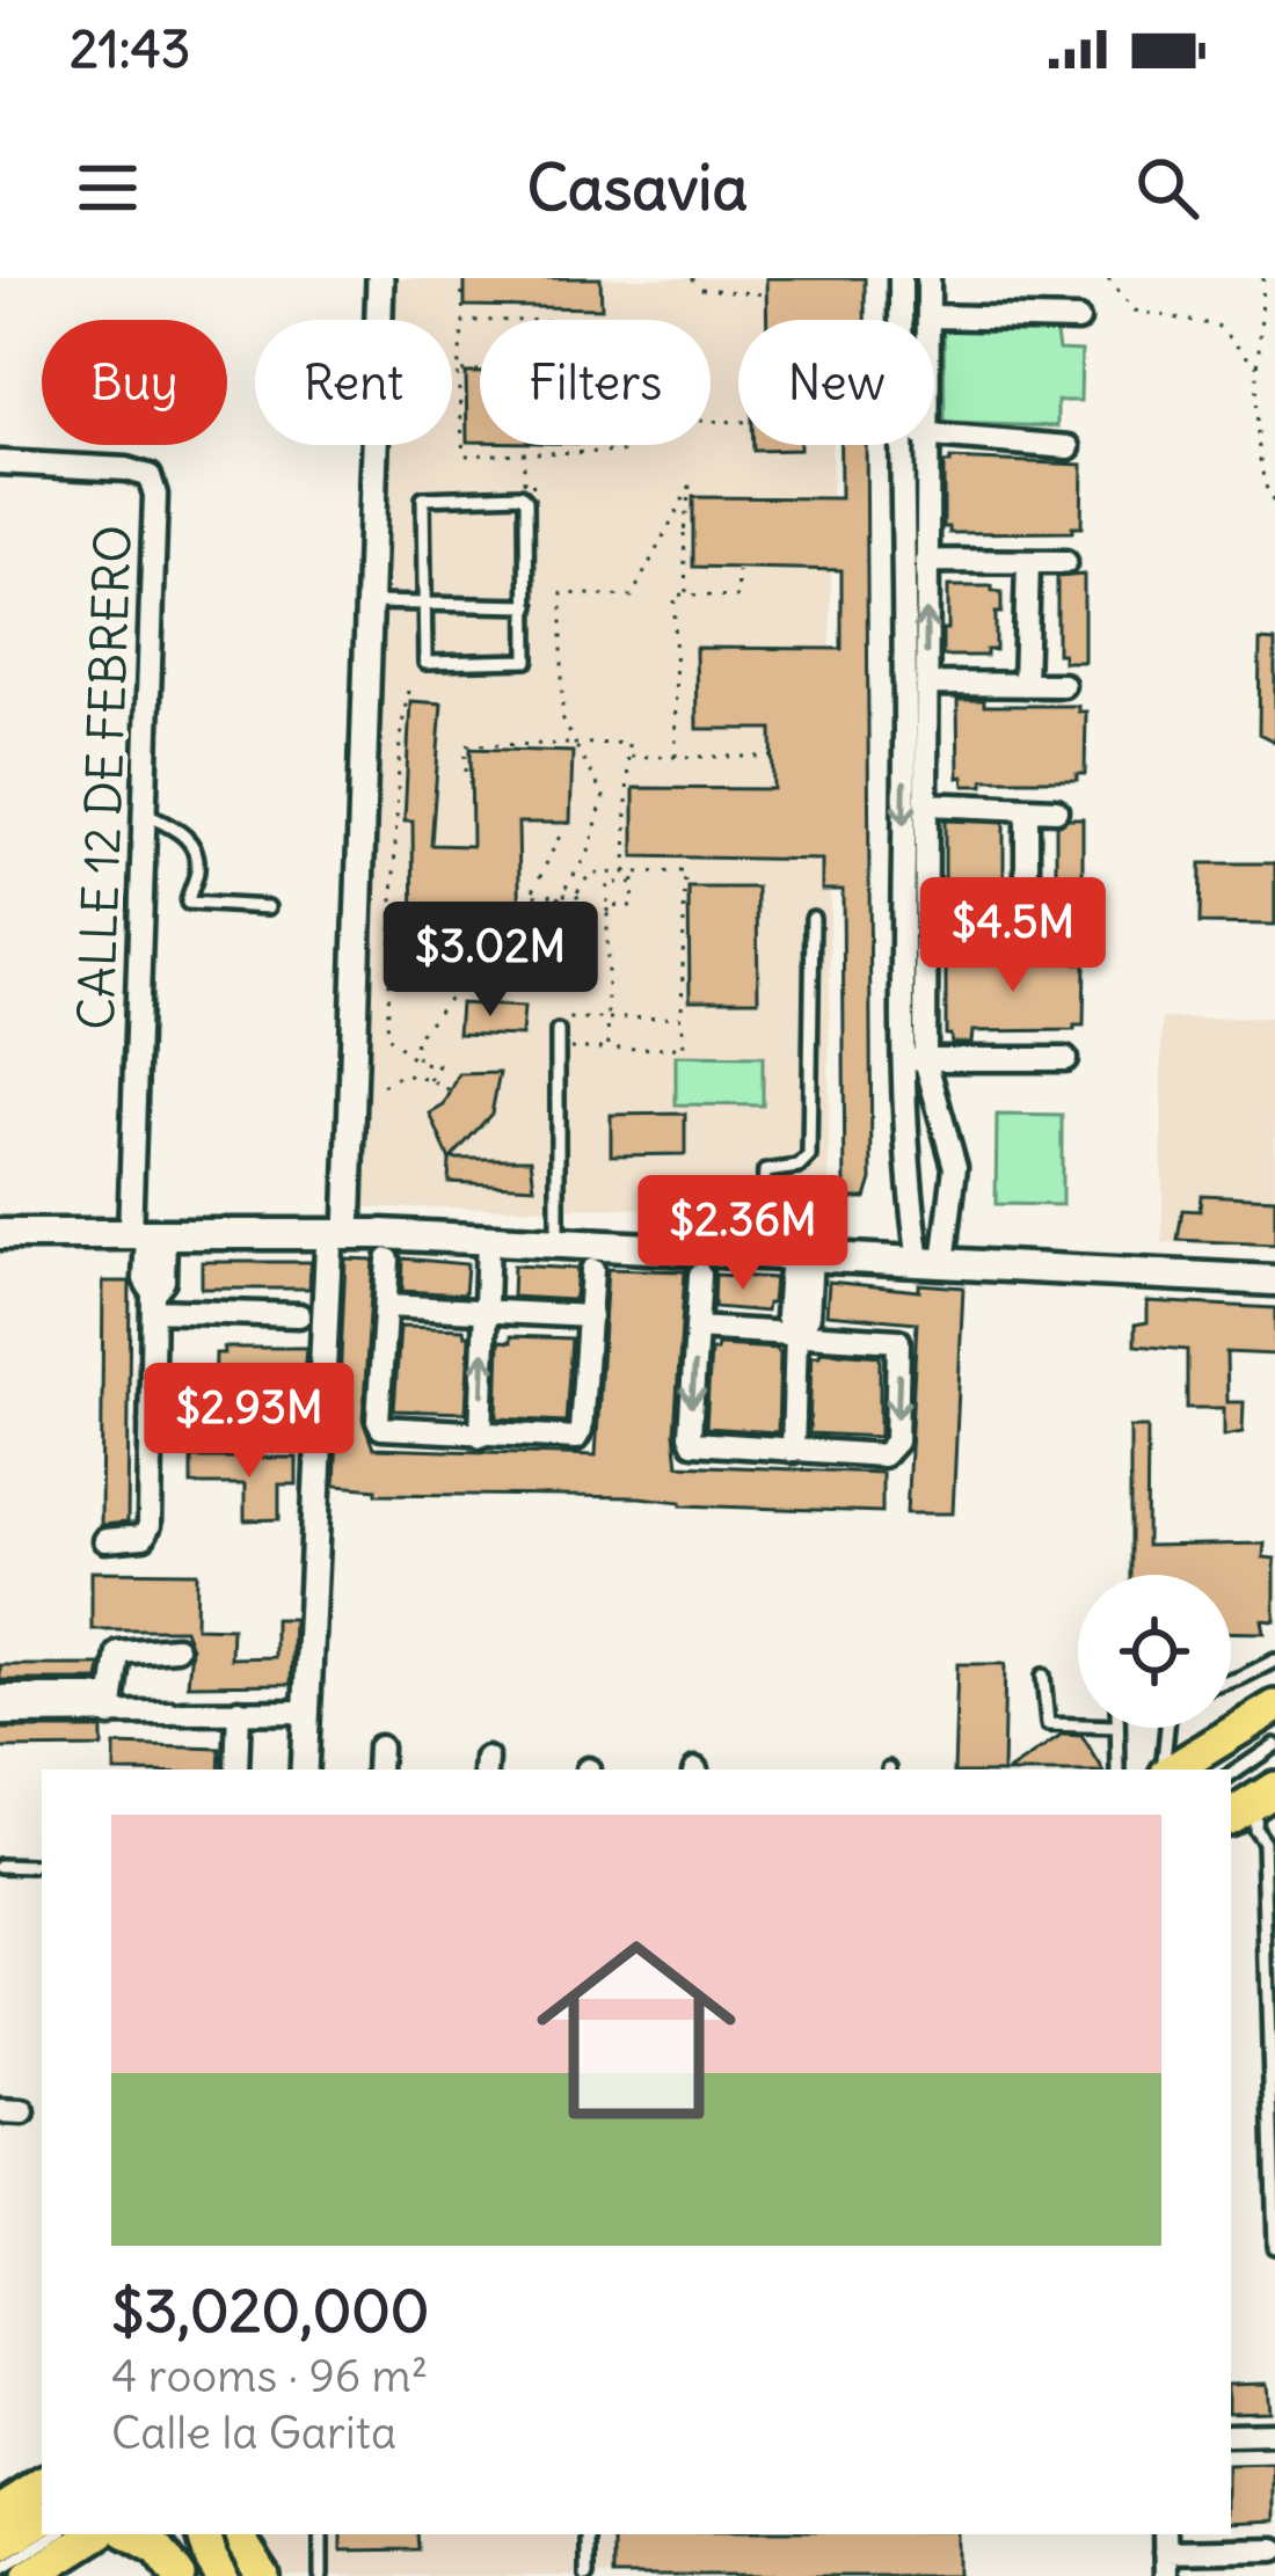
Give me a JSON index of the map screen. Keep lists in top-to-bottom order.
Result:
{
  "streets": {
    "street": ["CALLE 12 DE FEBRERO"]
  },
  "page": {
    "status": "21:43",
    "header": "Casavia",
    "chip": [
      "Buy",
      "Rent",
      "Filters",
      "New"
    ],
    "price": [
      "$4.5M",
      "$3.02M",
      "$2.36M",
      "$2.93M"
    ],
    "list": [
      {
        "name": "$3,020,000",
        "note": "4 rooms · 96 m² · Calle la Garita"
      }
    ]
  }
}
